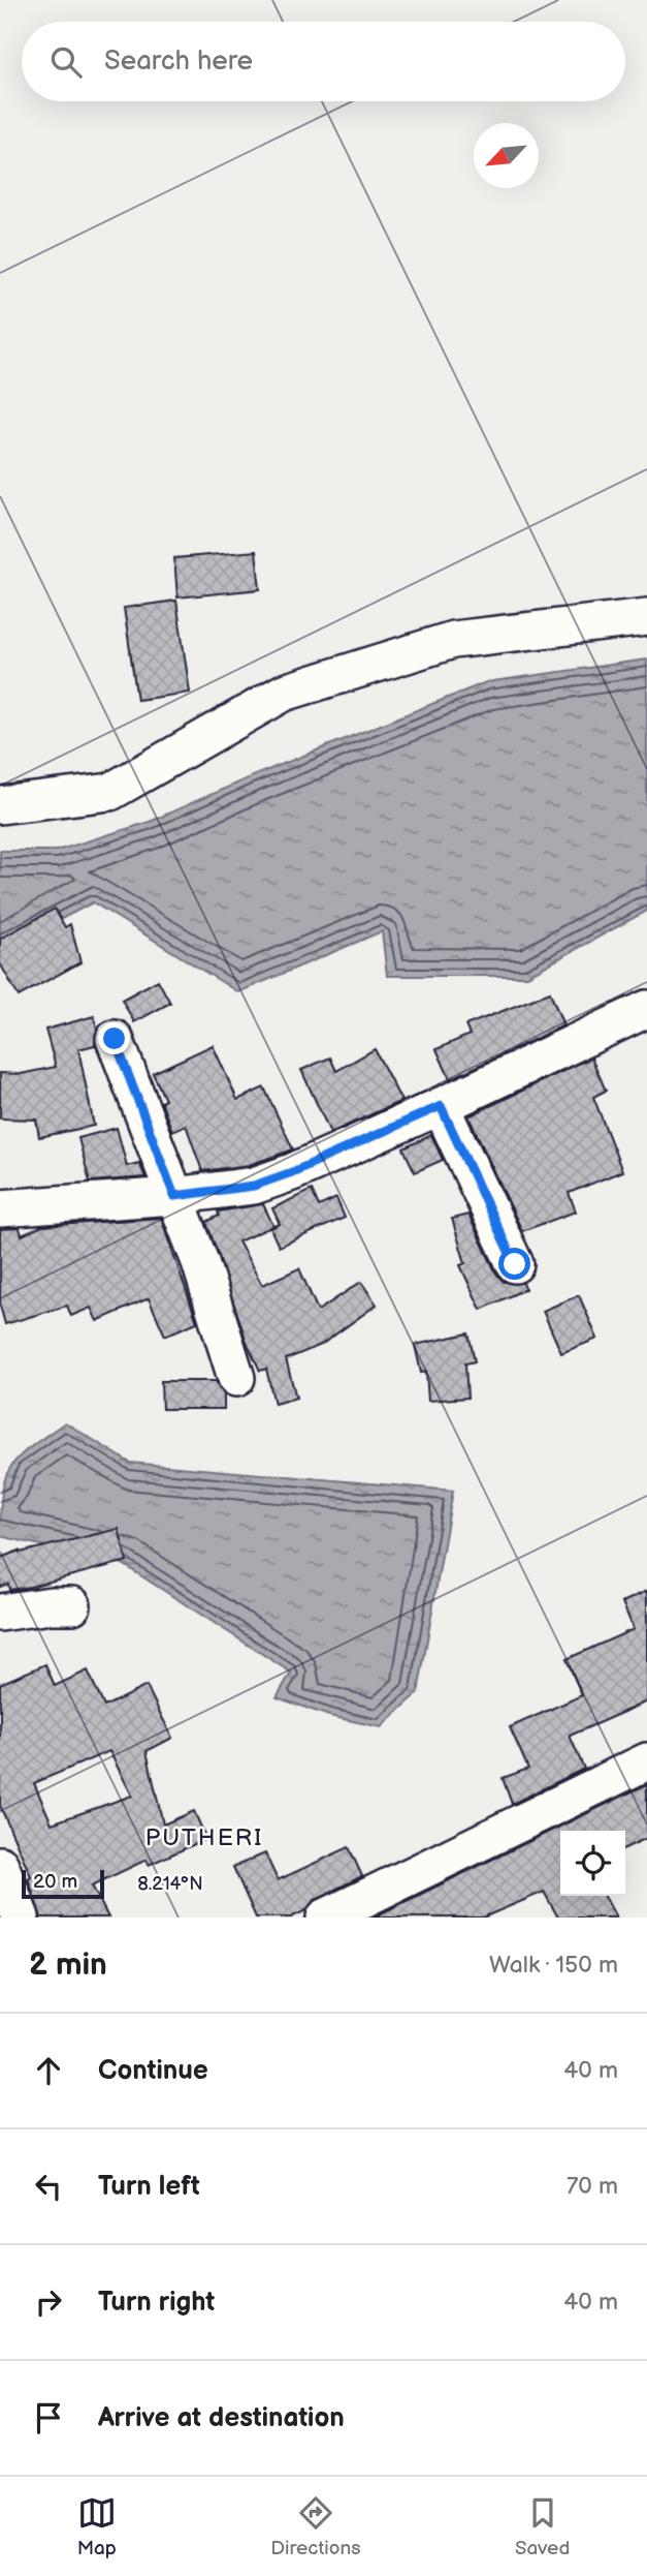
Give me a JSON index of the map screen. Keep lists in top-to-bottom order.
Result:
{
  "districts": ["PUTHERI"],
  "scale_bar": "20 m",
  "north": "bottom left",
  "page": {
    "search": "Search here",
    "scale": "20 m",
    "heading": ["2 min", "Walk · 150 m"],
    "list": [
      ["Continue", "40 m"],
      ["Turn left", "70 m"],
      ["Turn right", "40 m"],
      "Arrive at destination"
    ],
    "nav": ["Map", "Directions", "Saved"]
  },
  "coordinates": ["8.214°N"]
}
